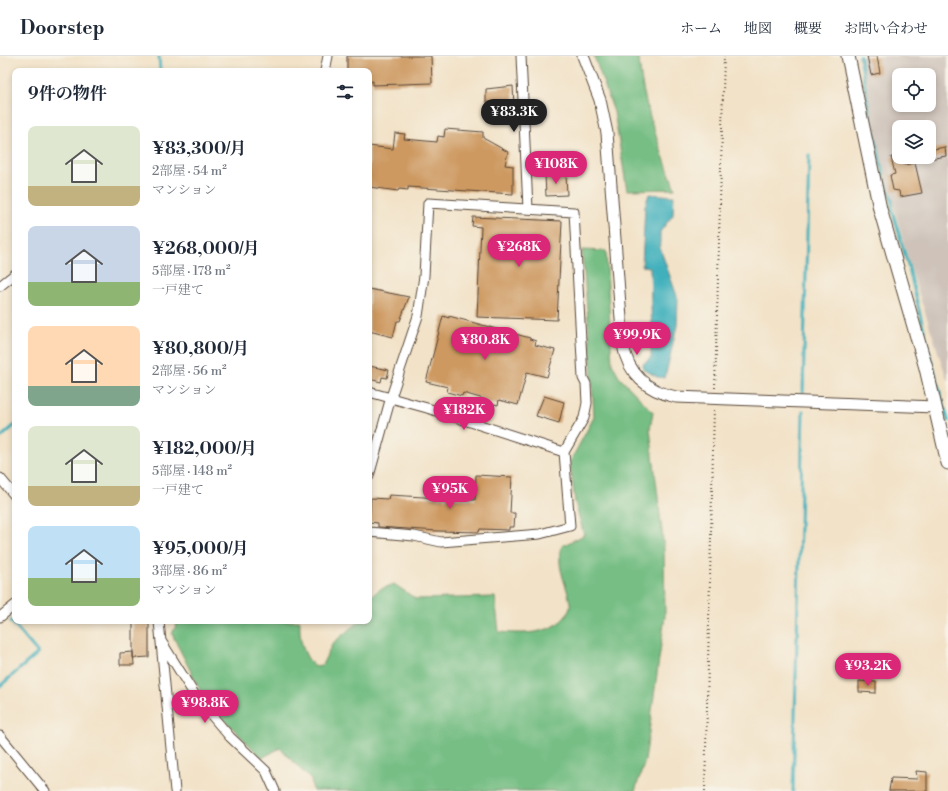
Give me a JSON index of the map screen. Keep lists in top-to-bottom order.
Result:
{
  "page": {
    "header": "Doorstep",
    "nav": [
      "ホーム",
      "地図",
      "概要",
      "お問い合わせ"
    ],
    "heading": "9件の物件",
    "price": [
      "¥83.3K",
      "¥108K",
      "¥268K",
      "¥99.9K",
      "¥80.8K",
      "¥182K",
      "¥95K",
      "¥93.2K",
      "¥98.8K"
    ],
    "list": [
      {
        "name": "¥83,300/月",
        "note": "2部屋 · 54 m² · マンション"
      },
      {
        "name": "¥268,000/月",
        "note": "5部屋 · 178 m² · 一戸建て"
      },
      {
        "name": "¥80,800/月",
        "note": "2部屋 · 56 m² · マンション"
      },
      {
        "name": "¥182,000/月",
        "note": "5部屋 · 148 m² · 一戸建て"
      },
      {
        "name": "¥95,000/月",
        "note": "3部屋 · 86 m² · マンション"
      }
    ]
  }
}
